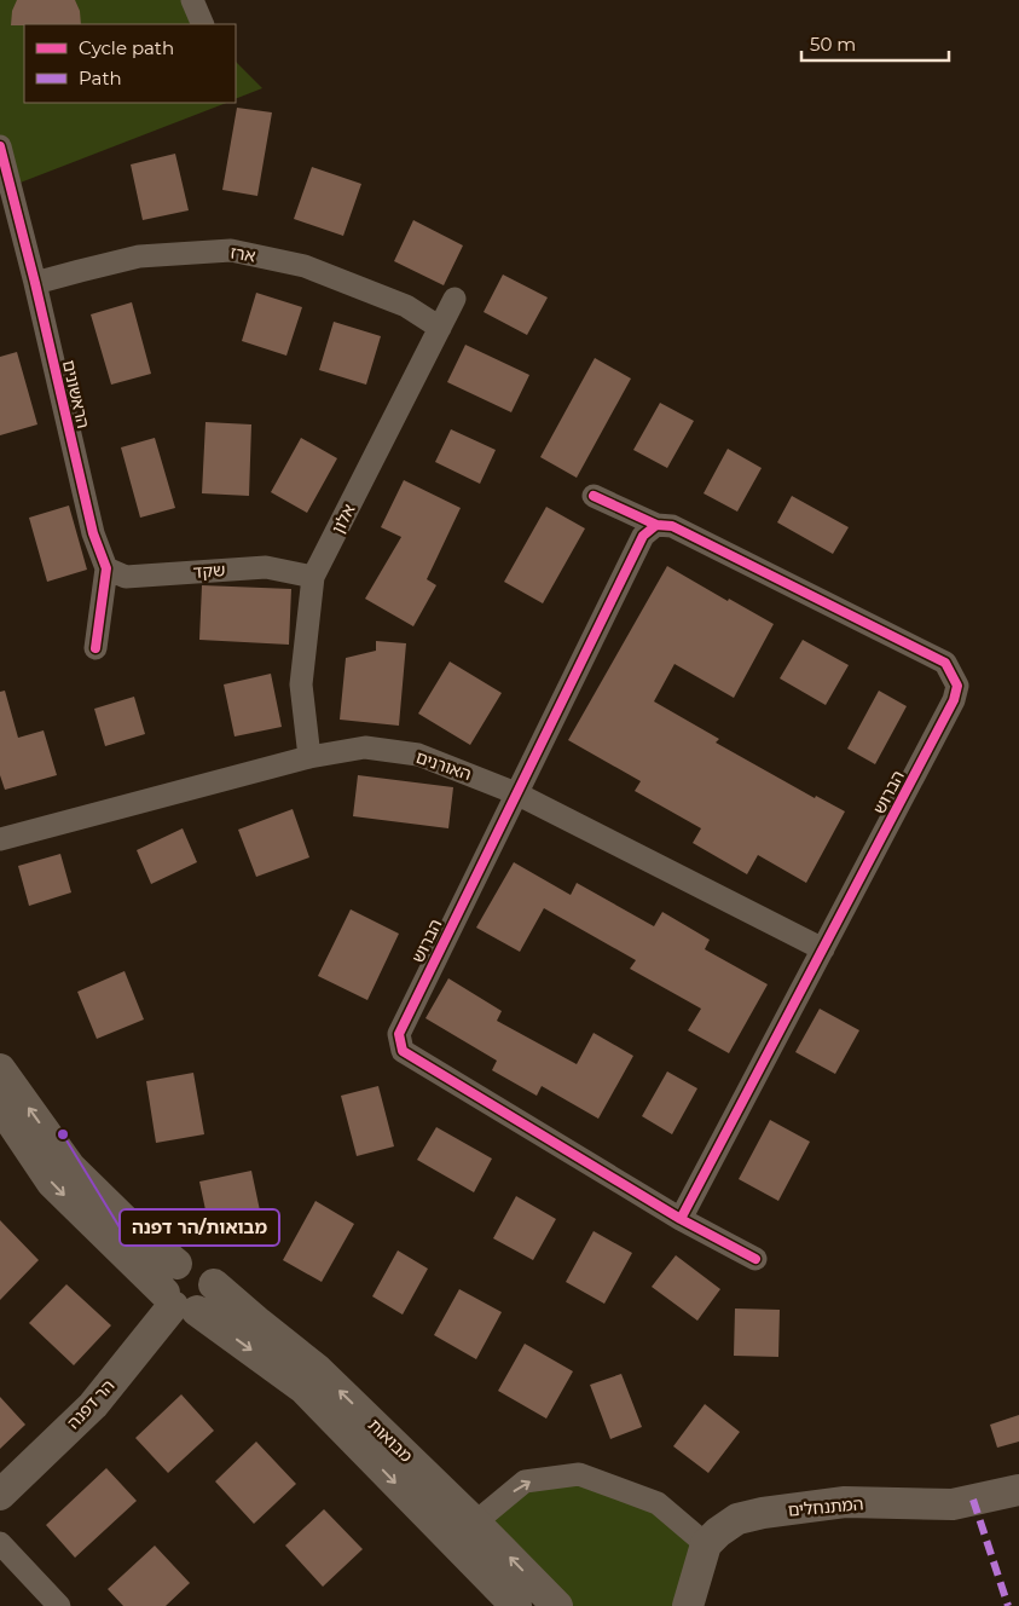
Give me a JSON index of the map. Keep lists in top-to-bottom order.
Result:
{
  "streets": {
    "street": [
      "ארז",
      "הראשונים",
      "אלון",
      "שקד",
      "האורנים",
      "הברוש",
      "הר דפנה",
      "מבואות",
      "המתנחלים"
    ]
  },
  "crossings": [
    ["ארז", "הראשונים"],
    ["ארז", "אלון"],
    ["הראשונים", "שקד"],
    ["אלון", "שקד"],
    ["אלון", "האורנים"],
    ["האורנים", "הברוש"],
    ["הר דפנה", "מבואות"]
  ],
  "places": ["מבואות/הר דפנה"],
  "legend": ["Cycle path", "Path"],
  "scale_bar": "50 m"
}
